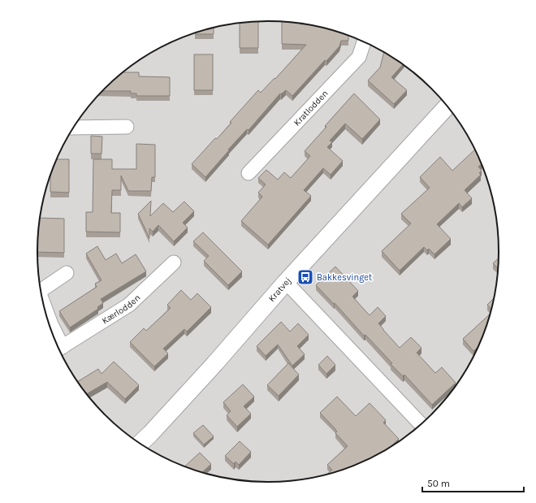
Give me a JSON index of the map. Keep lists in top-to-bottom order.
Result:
{
  "streets": {
    "street": ["Kratlodden", "Kratvej", "Kærlodden"]
  },
  "places": {
    "bus stop": ["Bakkesvinget"]
  },
  "scale_bar": "50 m"
}
